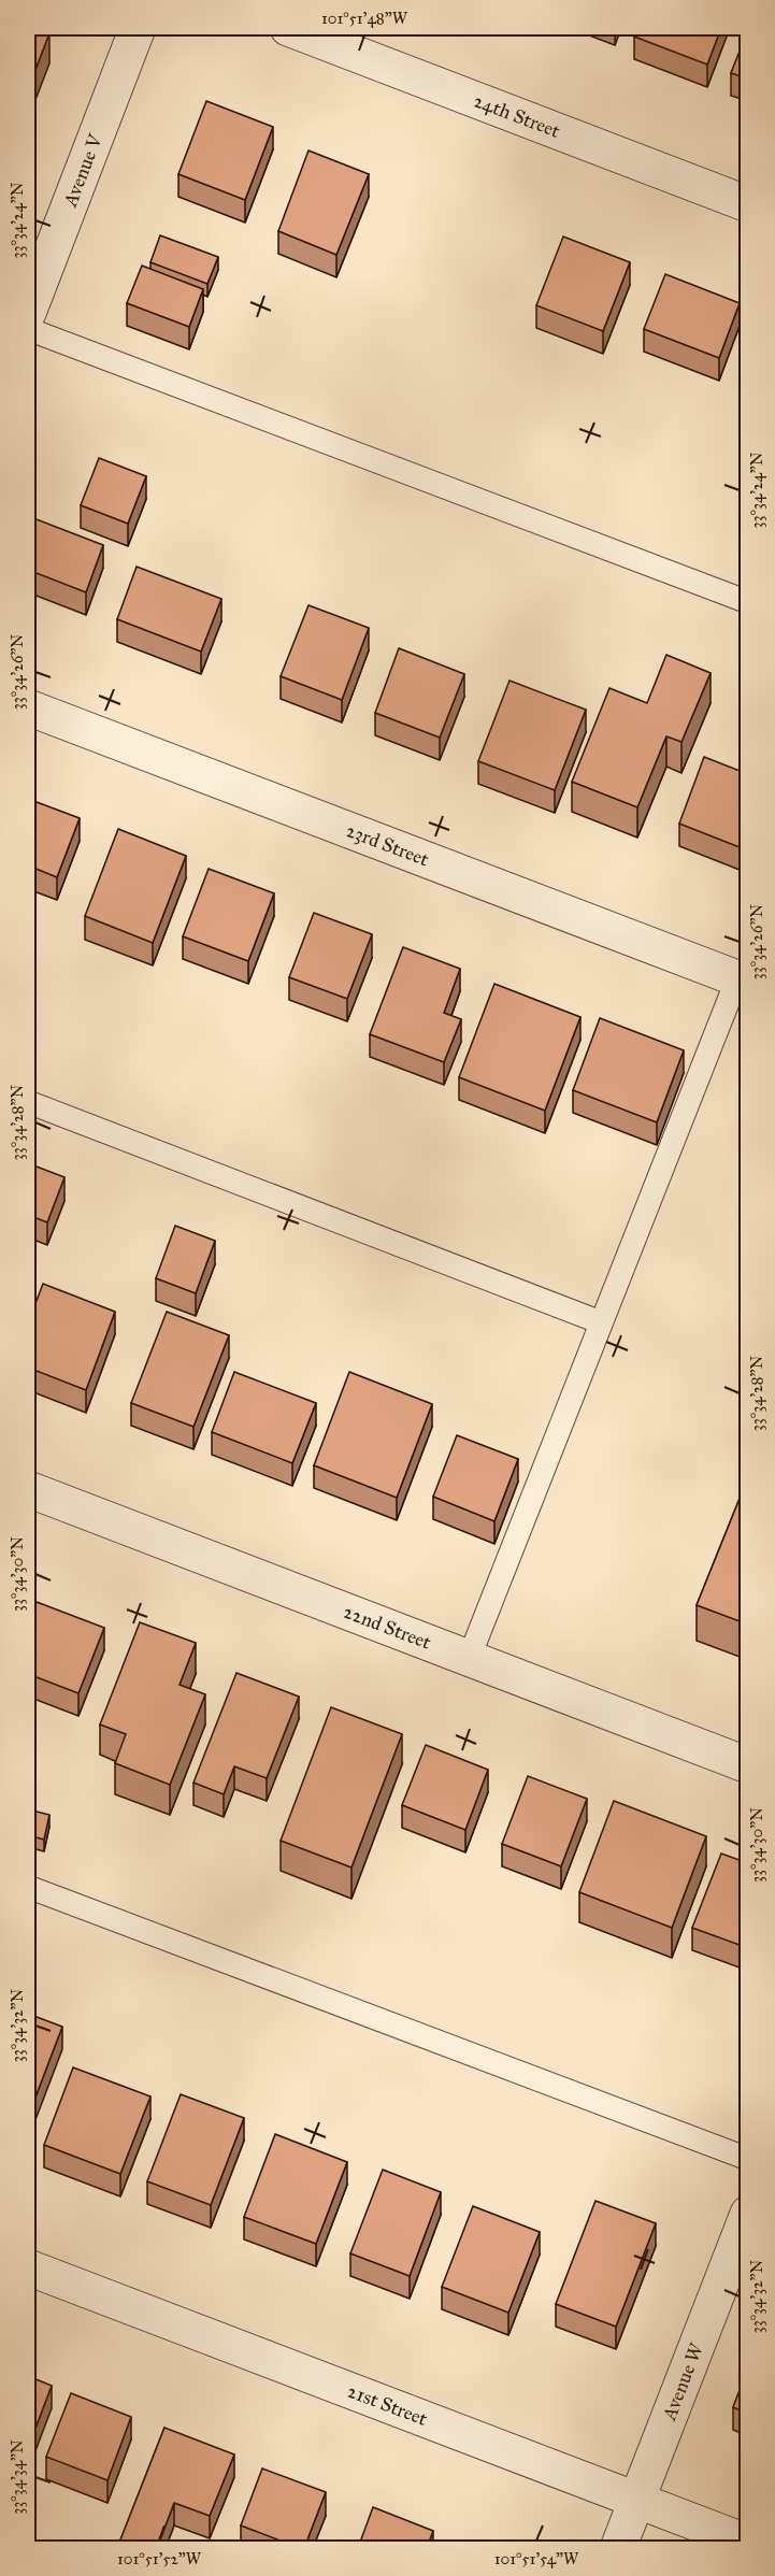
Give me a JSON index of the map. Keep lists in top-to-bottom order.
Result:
{
  "streets": {
    "street": [
      "24th Street",
      "Avenue V",
      "23rd Street",
      "22nd Street",
      "Avenue W",
      "21st Street"
    ]
  },
  "crossings": [
    ["Avenue W", "21st Street"]
  ],
  "coordinates": [
    "101°51'48\"W",
    "33°34'24\"N",
    "33°34'26\"N",
    "33°34'28\"N",
    "33°34'30\"N",
    "33°34'32\"N",
    "33°34'34\"N",
    "101°51'52\"W",
    "101°51'54\"W"
  ]
}
